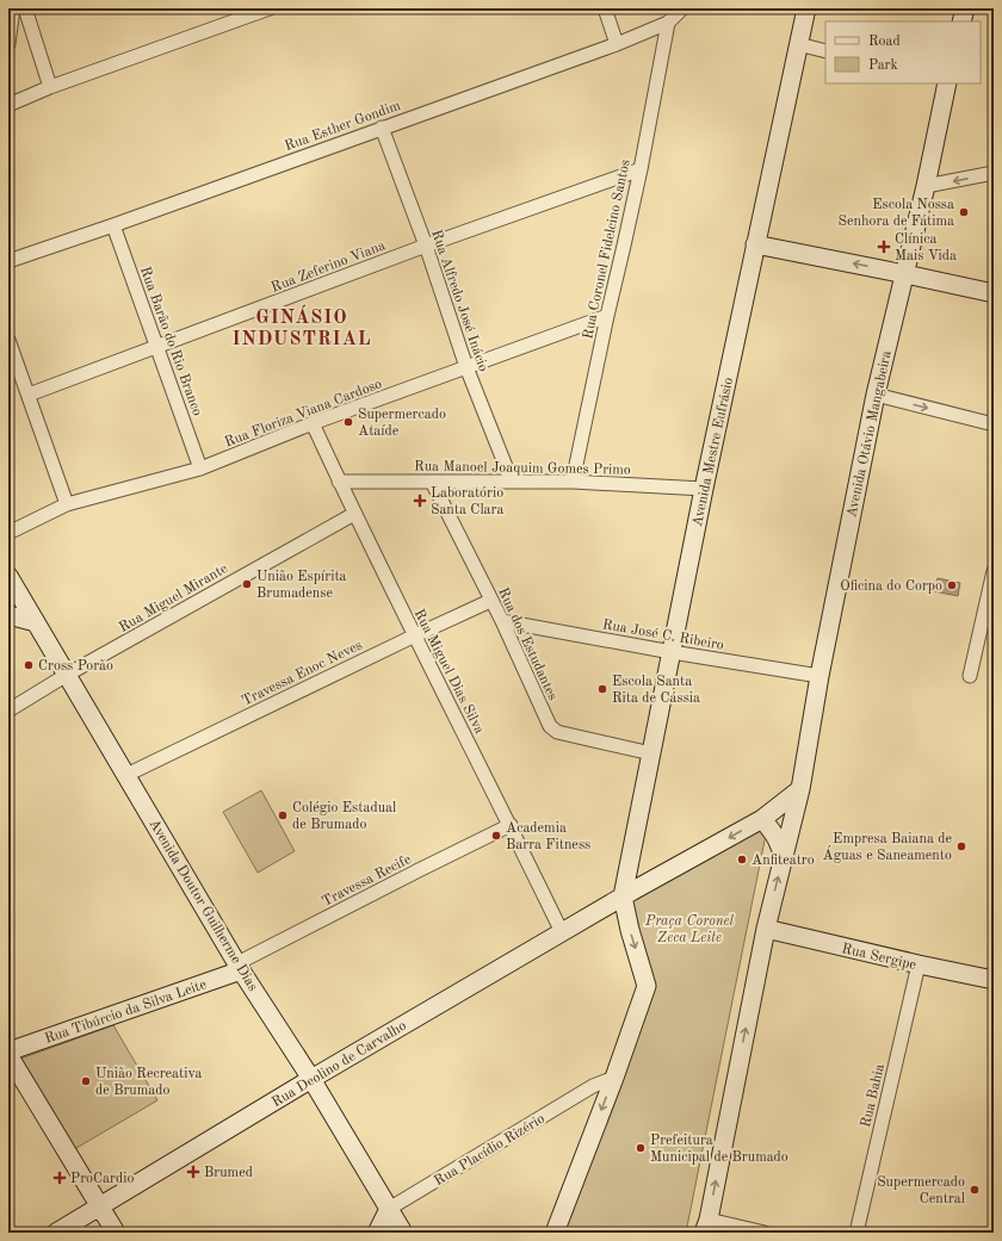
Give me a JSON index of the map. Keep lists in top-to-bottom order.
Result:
{
  "streets": {
    "street": [
      "Rua Esther Gondim",
      "Rua Coronel Fidelcino Santos",
      "Rua Zeferino Viana",
      "Rua Alfredo José Inácio",
      "Rua Barão do Rio Branco",
      "Rua Floriza Viana Cardoso",
      "Avenida Otávio Mangabeira",
      "Avenida Mestre Eufrásio",
      "Rua Manoel Joaquim Gomes Primo",
      "Rua Miguel Mirante",
      "Rua José C. Ribeiro",
      "Rua dos Estudantes",
      "Rua Miguel Dias Silva",
      "Travessa Enoc Neves",
      "Travessa Recife",
      "Avenida Doutor Guilherme Dias",
      "Rua Sergipe",
      "Rua Tibúrcio da Silva Leite",
      "Rua Deolino de Carvalho",
      "Rua Bahia",
      "Rua Placídio Rizério"
    ]
  },
  "crossings": [
    ["Rua Esther Gondim", "Rua Coronel Fidelcino Santos"],
    ["Rua Esther Gondim", "Rua Alfredo José Inácio"],
    ["Rua Esther Gondim", "Rua Barão do Rio Branco"],
    ["Rua Coronel Fidelcino Santos", "Rua Zeferino Viana"],
    ["Rua Coronel Fidelcino Santos", "Rua Floriza Viana Cardoso"],
    ["Rua Coronel Fidelcino Santos", "Rua Manoel Joaquim Gomes Primo"],
    ["Rua Zeferino Viana", "Rua Alfredo José Inácio"],
    ["Rua Zeferino Viana", "Rua Barão do Rio Branco"],
    ["Rua Alfredo José Inácio", "Rua Floriza Viana Cardoso"],
    ["Rua Alfredo José Inácio", "Rua Manoel Joaquim Gomes Primo"],
    ["Rua Barão do Rio Branco", "Rua Floriza Viana Cardoso"],
    ["Rua Floriza Viana Cardoso", "Rua Miguel Dias Silva"],
    ["Avenida Otávio Mangabeira", "Rua José C. Ribeiro"],
    ["Avenida Mestre Eufrásio", "Rua Manoel Joaquim Gomes Primo"],
    ["Avenida Mestre Eufrásio", "Rua José C. Ribeiro"],
    ["Avenida Mestre Eufrásio", "Rua dos Estudantes"],
    ["Avenida Mestre Eufrásio", "Rua Deolino de Carvalho"],
    ["Rua Manoel Joaquim Gomes Primo", "Rua dos Estudantes"],
    ["Rua Manoel Joaquim Gomes Primo", "Rua Miguel Dias Silva"],
    ["Rua Miguel Mirante", "Rua Miguel Dias Silva"],
    ["Rua Miguel Mirante", "Avenida Doutor Guilherme Dias"],
    ["Rua José C. Ribeiro", "Rua dos Estudantes"],
    ["Rua dos Estudantes", "Travessa Enoc Neves"],
    ["Rua Miguel Dias Silva", "Travessa Enoc Neves"],
    ["Rua Miguel Dias Silva", "Travessa Recife"],
    ["Rua Miguel Dias Silva", "Rua Deolino de Carvalho"],
    ["Travessa Enoc Neves", "Avenida Doutor Guilherme Dias"],
    ["Travessa Recife", "Avenida Doutor Guilherme Dias"],
    ["Travessa Recife", "Rua Tibúrcio da Silva Leite"],
    ["Avenida Doutor Guilherme Dias", "Rua Tibúrcio da Silva Leite"],
    ["Avenida Doutor Guilherme Dias", "Rua Deolino de Carvalho"],
    ["Avenida Doutor Guilherme Dias", "Rua Placídio Rizério"],
    ["Rua Sergipe", "Rua Bahia"]
  ],
  "districts": ["GINÁSIO INDUSTRIAL"],
  "parks": ["Praça Coronel Zeca Leite"],
  "places": {
    "other": [
      "Escola Nossa Senhora de Fátima",
      "Supermercado Ataíde",
      "União Espírita Brumadense",
      "Oficina do Corpo",
      "Cross Porão",
      "Escola Santa Rita de Cássia",
      "Colégio Estadual de Brumado",
      "Academia Barra Fitness",
      "Empresa Baiana de Águas e Saneamento",
      "Anfiteatro",
      "União Recreativa de Brumado",
      "Prefeitura Municipal de Brumado",
      "Supermercado Central"
    ],
    "health": [
      "Clínica Mais Vida",
      "Laboratório Santa Clara",
      "Brumed",
      "ProCardio"
    ]
  },
  "legend": ["Road", "Park"]
}
